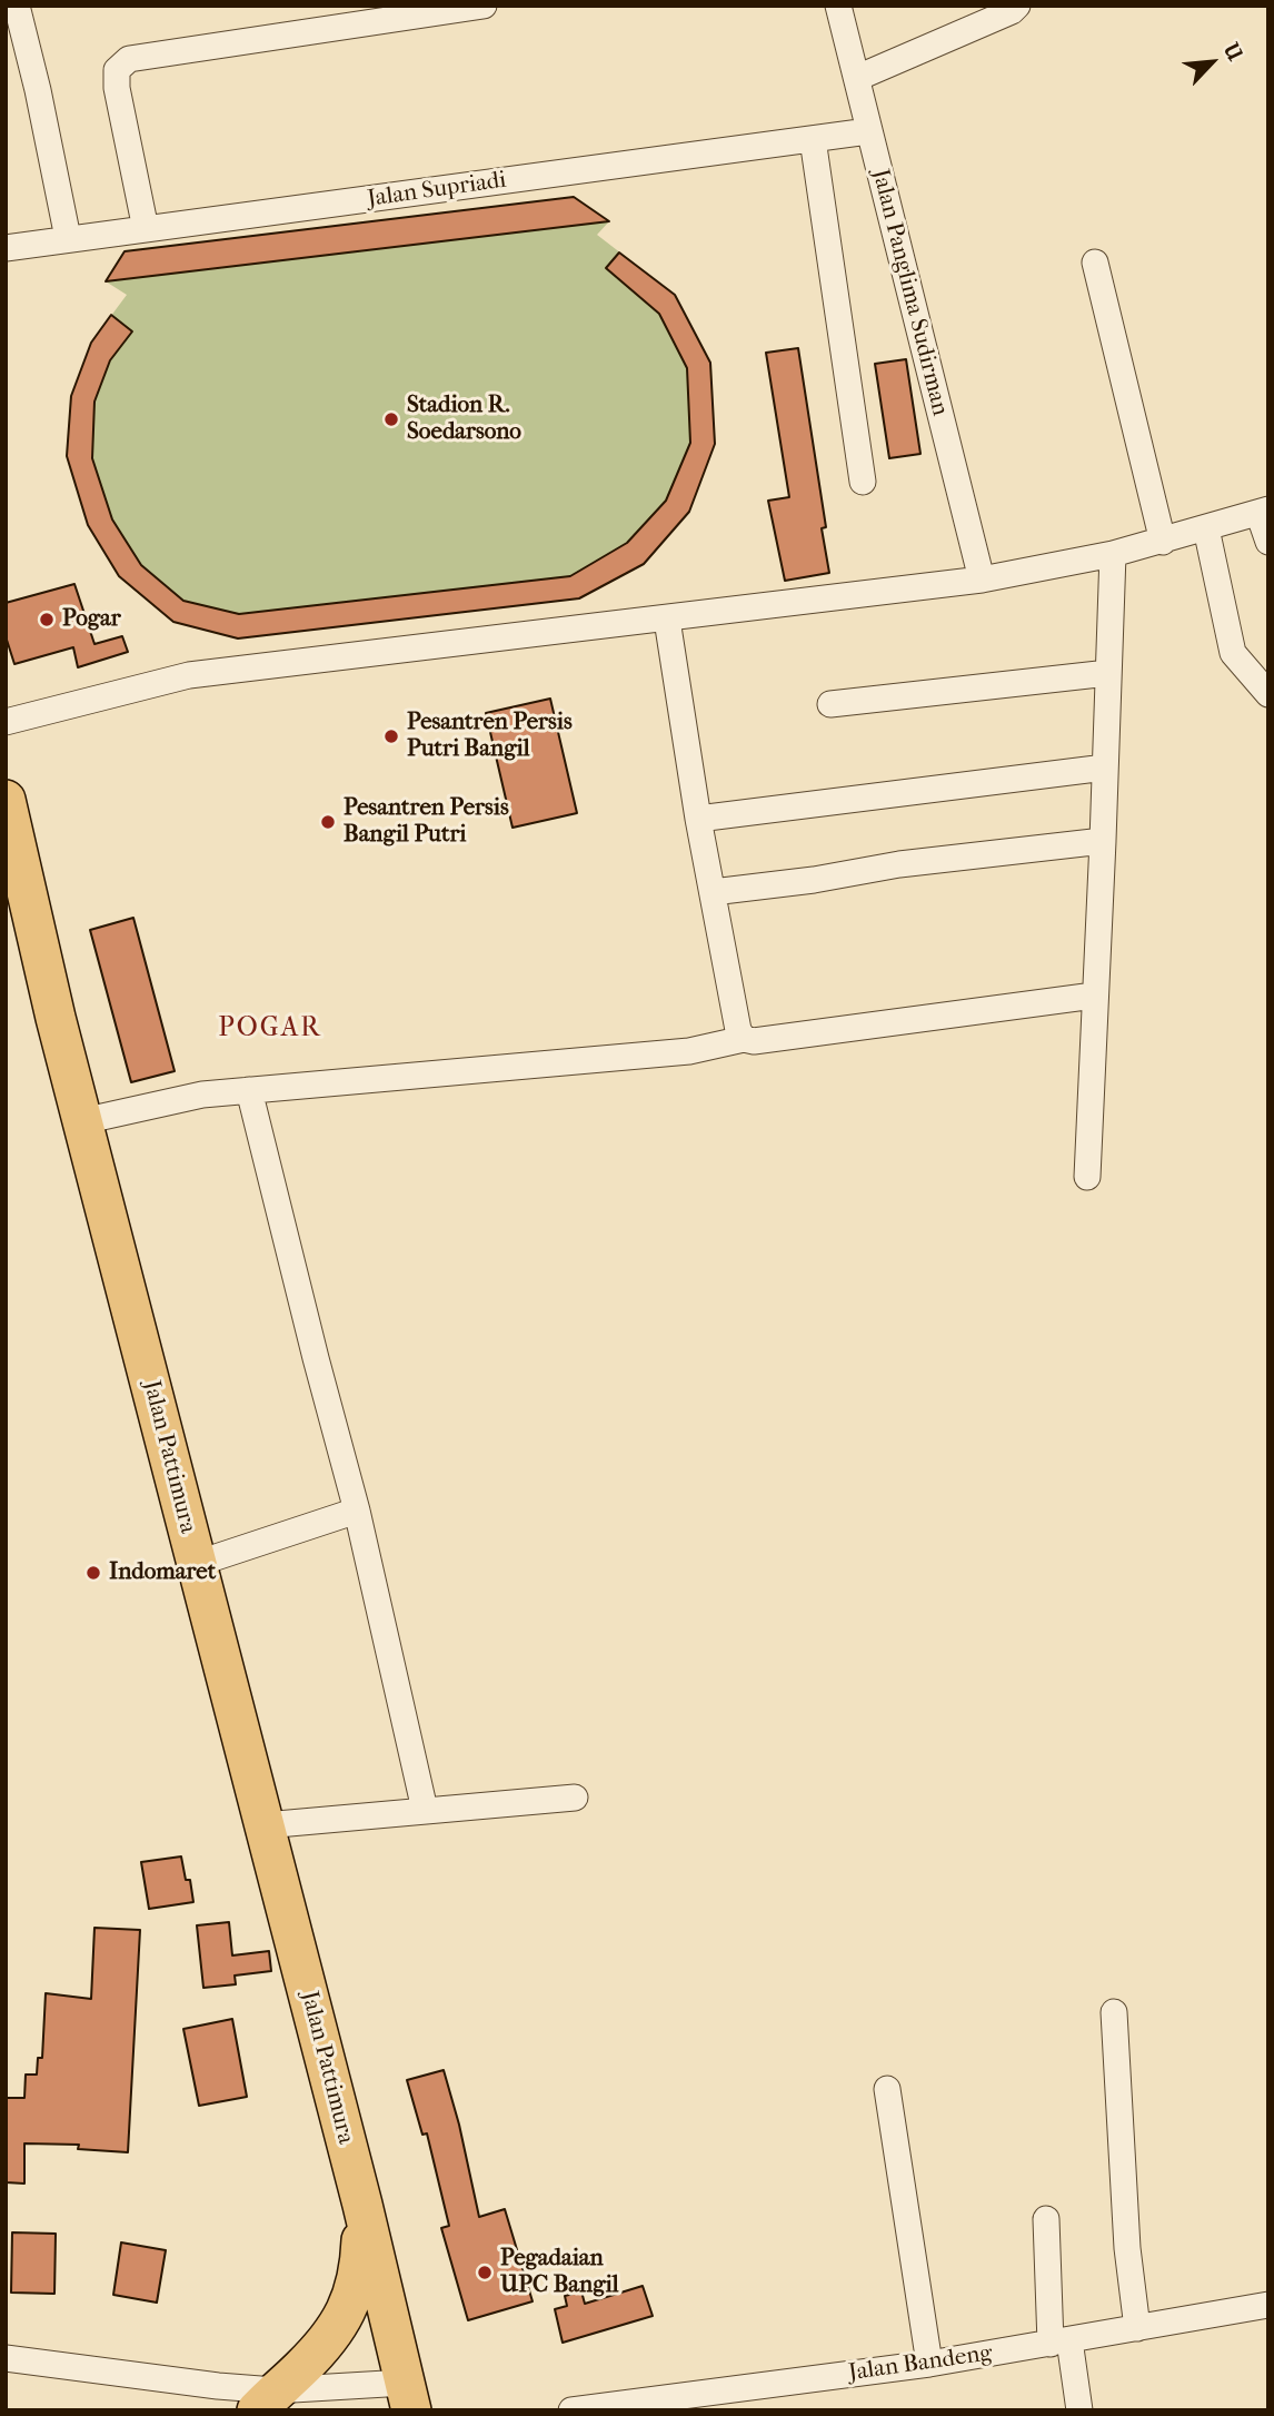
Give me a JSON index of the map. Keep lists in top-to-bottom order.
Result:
{
  "streets": {
    "highway": ["Jalan Pattimura"],
    "street": ["Jalan Supriadi", "Jalan Panglima Sudirman", "Jalan Bandeng"]
  },
  "crossings": [
    ["Jalan Supriadi", "Jalan Panglima Sudirman"]
  ],
  "districts": ["POGAR"],
  "places": [
    "Stadion R. Soedarsono",
    "Pogar",
    "Pesantren Persis Putri Bangil",
    "Pesantren Persis Bangil Putri",
    "Indomaret",
    "Pegadaian UPC Bangil"
  ],
  "north": "top right"
}
